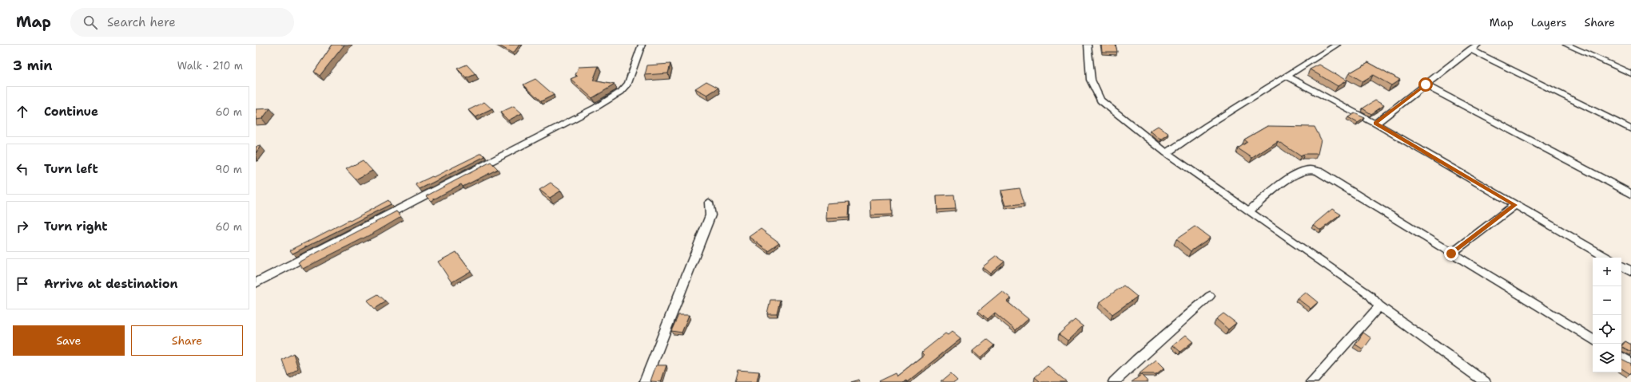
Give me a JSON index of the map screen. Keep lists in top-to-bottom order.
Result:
{
  "page": {
    "header": "Map",
    "search": "Search here",
    "nav": ["Map", "Layers", "Share"],
    "heading": ["3 min", "Walk · 210 m"],
    "list": [
      ["Continue", "60 m"],
      ["Turn left", "90 m"],
      ["Turn right", "60 m"],
      "Arrive at destination"
    ],
    "map_buttons": ["+", "−"],
    "buttons": ["Save", "Share"]
  }
}
